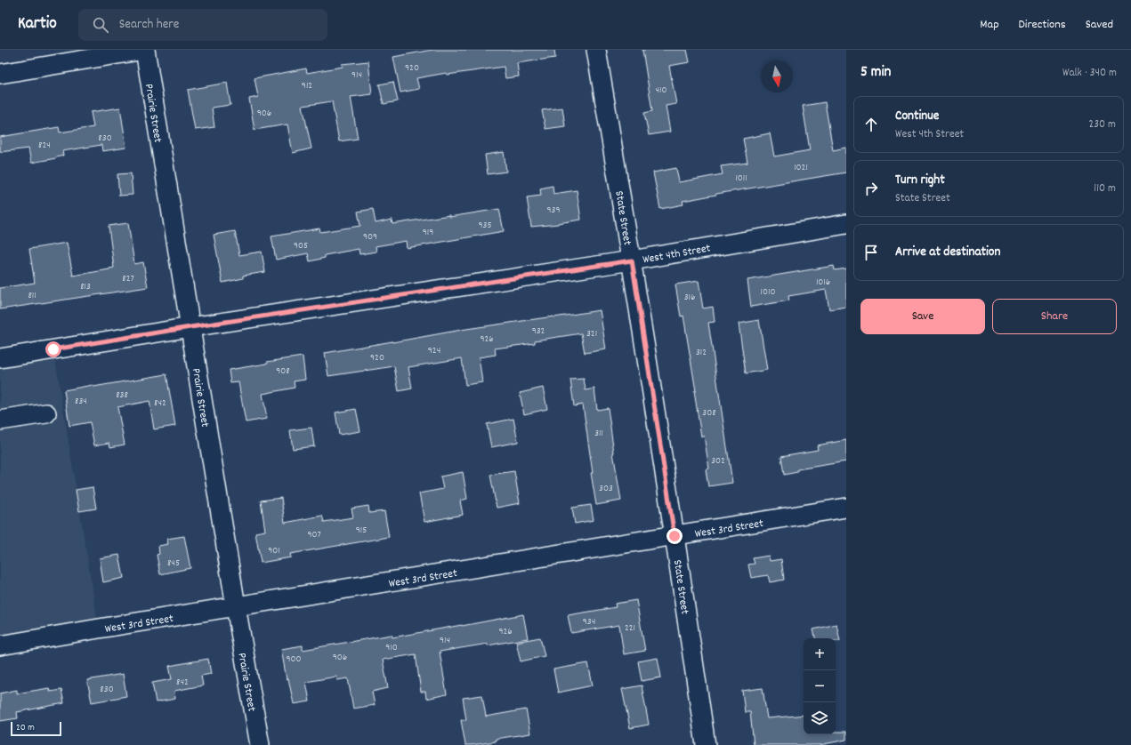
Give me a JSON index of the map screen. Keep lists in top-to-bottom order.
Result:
{
  "streets": {
    "street": [
      "Prairie Street",
      "State Street",
      "West 4th Street",
      "West 3rd Street"
    ]
  },
  "crossings": [
    ["Prairie Street", "West 4th Street"],
    ["Prairie Street", "West 3rd Street"],
    ["State Street", "West 4th Street"],
    ["State Street", "West 3rd Street"]
  ],
  "house_numbers": [
    "920",
    "914",
    "912",
    "410",
    "906",
    "830",
    "824",
    "1021",
    "1011",
    "939",
    "935",
    "919",
    "909",
    "905",
    "827",
    "1016",
    "813",
    "1010",
    "811",
    "316",
    "932",
    "321",
    "926",
    "924",
    "312",
    "920",
    "908",
    "838",
    "834",
    "842",
    "308",
    "311",
    "302",
    "303",
    "915",
    "907",
    "901",
    "845",
    "934",
    "221",
    "926",
    "914",
    "910",
    "906",
    "900",
    "842",
    "830"
  ],
  "scale_bar": "20 m",
  "north": "bottom",
  "page": {
    "header": "Kartio",
    "search": "Search here",
    "nav": ["Map", "Directions", "Saved"],
    "heading": ["5 min", "Walk · 340 m"],
    "list": [
      ["Continue", "West 4th Street", "230 m"],
      ["Turn right", "State Street", "110 m"],
      "Arrive at destination"
    ],
    "buttons": ["Save", "Share"],
    "map_buttons": ["+", "−"],
    "scale": "20 m"
  }
}
